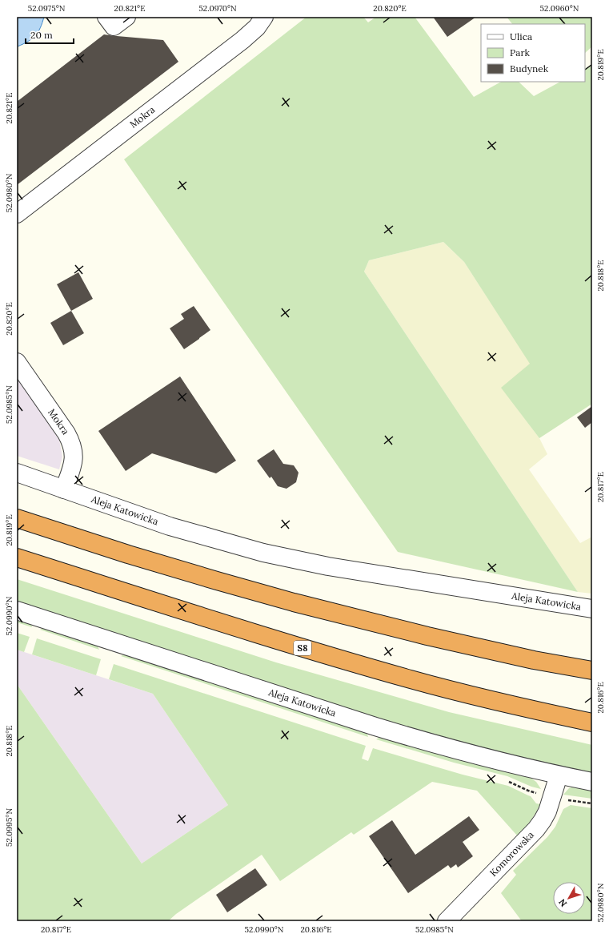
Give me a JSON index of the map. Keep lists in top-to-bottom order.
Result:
{
  "streets": {
    "highway": ["S8"],
    "street": ["Mokra", "Aleja Katowicka", "Komorowska"]
  },
  "crossings": [
    ["Mokra", "Aleja Katowicka"],
    ["Aleja Katowicka", "Komorowska"]
  ],
  "legend": ["Ulica", "Park", "Budynek"],
  "scale_bar": "20 m",
  "north": "bottom left",
  "coordinates": [
    "52.0975°N",
    "20.821°E",
    "52.0970°N",
    "20.820°E",
    "52.0960°N",
    "20.819°E",
    "52.0980°N",
    "20.818°E",
    "52.0985°N",
    "20.817°E",
    "52.0990°N",
    "20.816°E",
    "52.0995°N"
  ]
}
